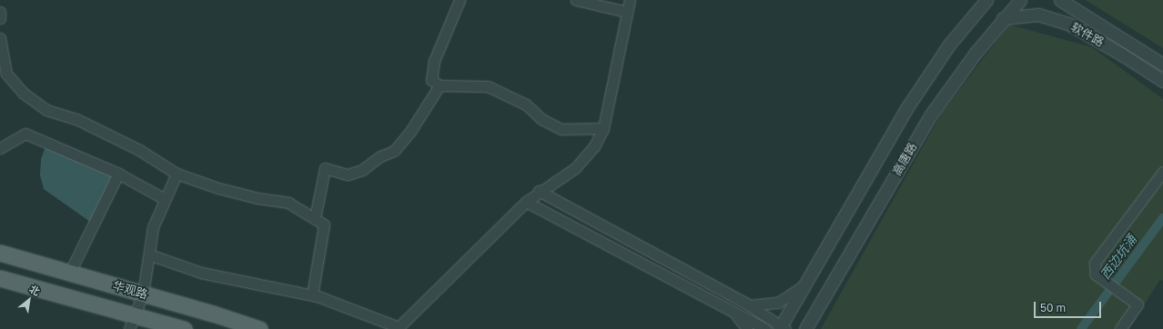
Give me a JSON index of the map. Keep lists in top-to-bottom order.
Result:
{
  "streets": {
    "main road": ["华观路"],
    "street": ["软件路", "高唐路"]
  },
  "crossings": [
    ["软件路", "高唐路"]
  ],
  "water": ["西边坑涌"],
  "scale_bar": "50 m",
  "north": "top right"
}
